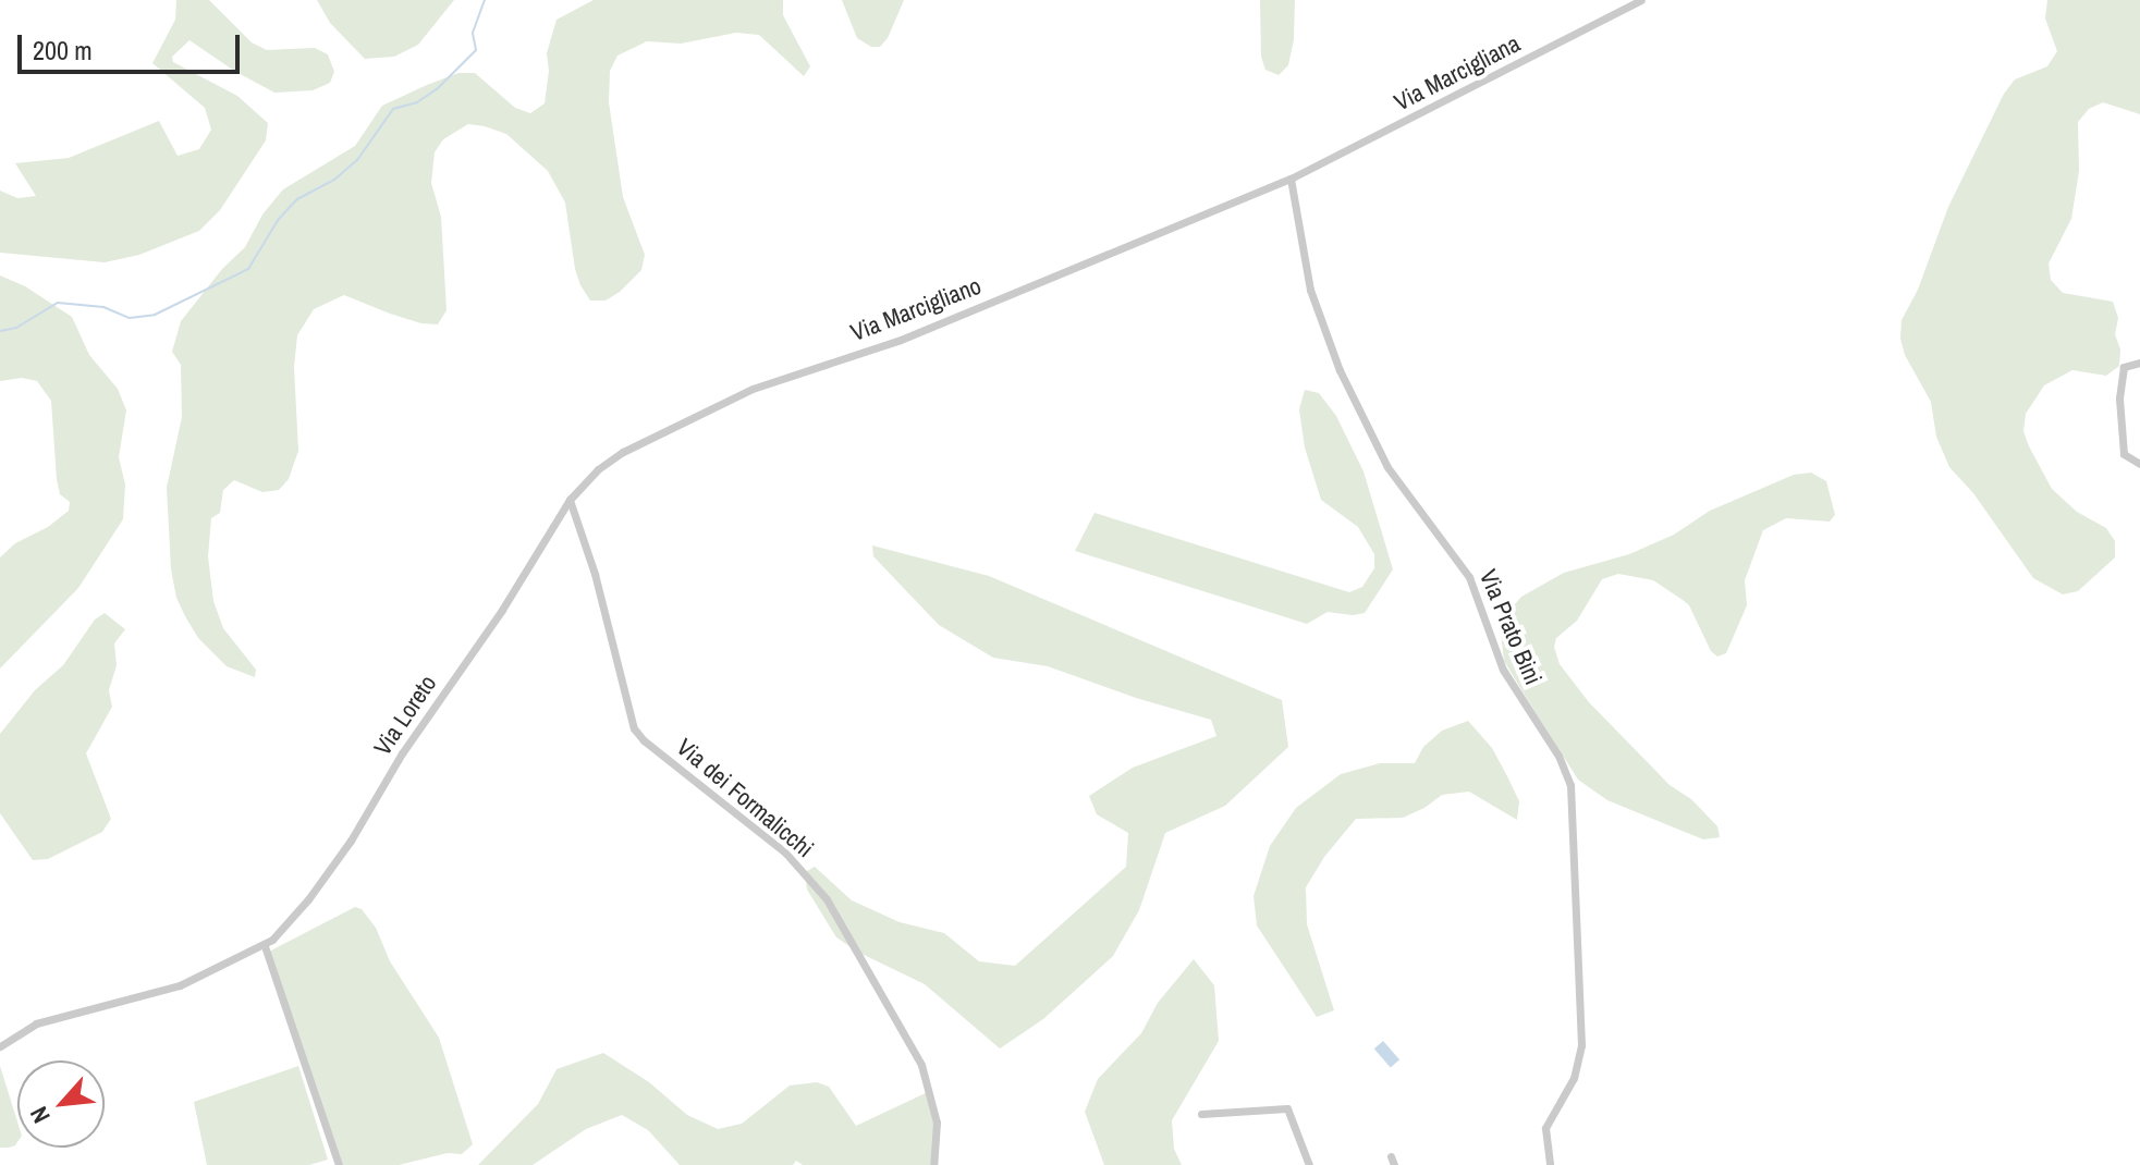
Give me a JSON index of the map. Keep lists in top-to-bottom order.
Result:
{
  "streets": {
    "street": [
      "Via Marcigliana",
      "Via Marcigliano",
      "Via Prato Bini",
      "Via Loreto",
      "Via dei Formalicchi"
    ]
  },
  "crossings": [
    ["Via Marcigliana", "Via Marcigliano"],
    ["Via Marcigliana", "Via Prato Bini"],
    ["Via Marcigliano", "Via Prato Bini"],
    ["Via Marcigliano", "Via Loreto"],
    ["Via Marcigliano", "Via dei Formalicchi"],
    ["Via Loreto", "Via dei Formalicchi"]
  ],
  "scale_bar": "200 m",
  "north": "bottom left"
}
